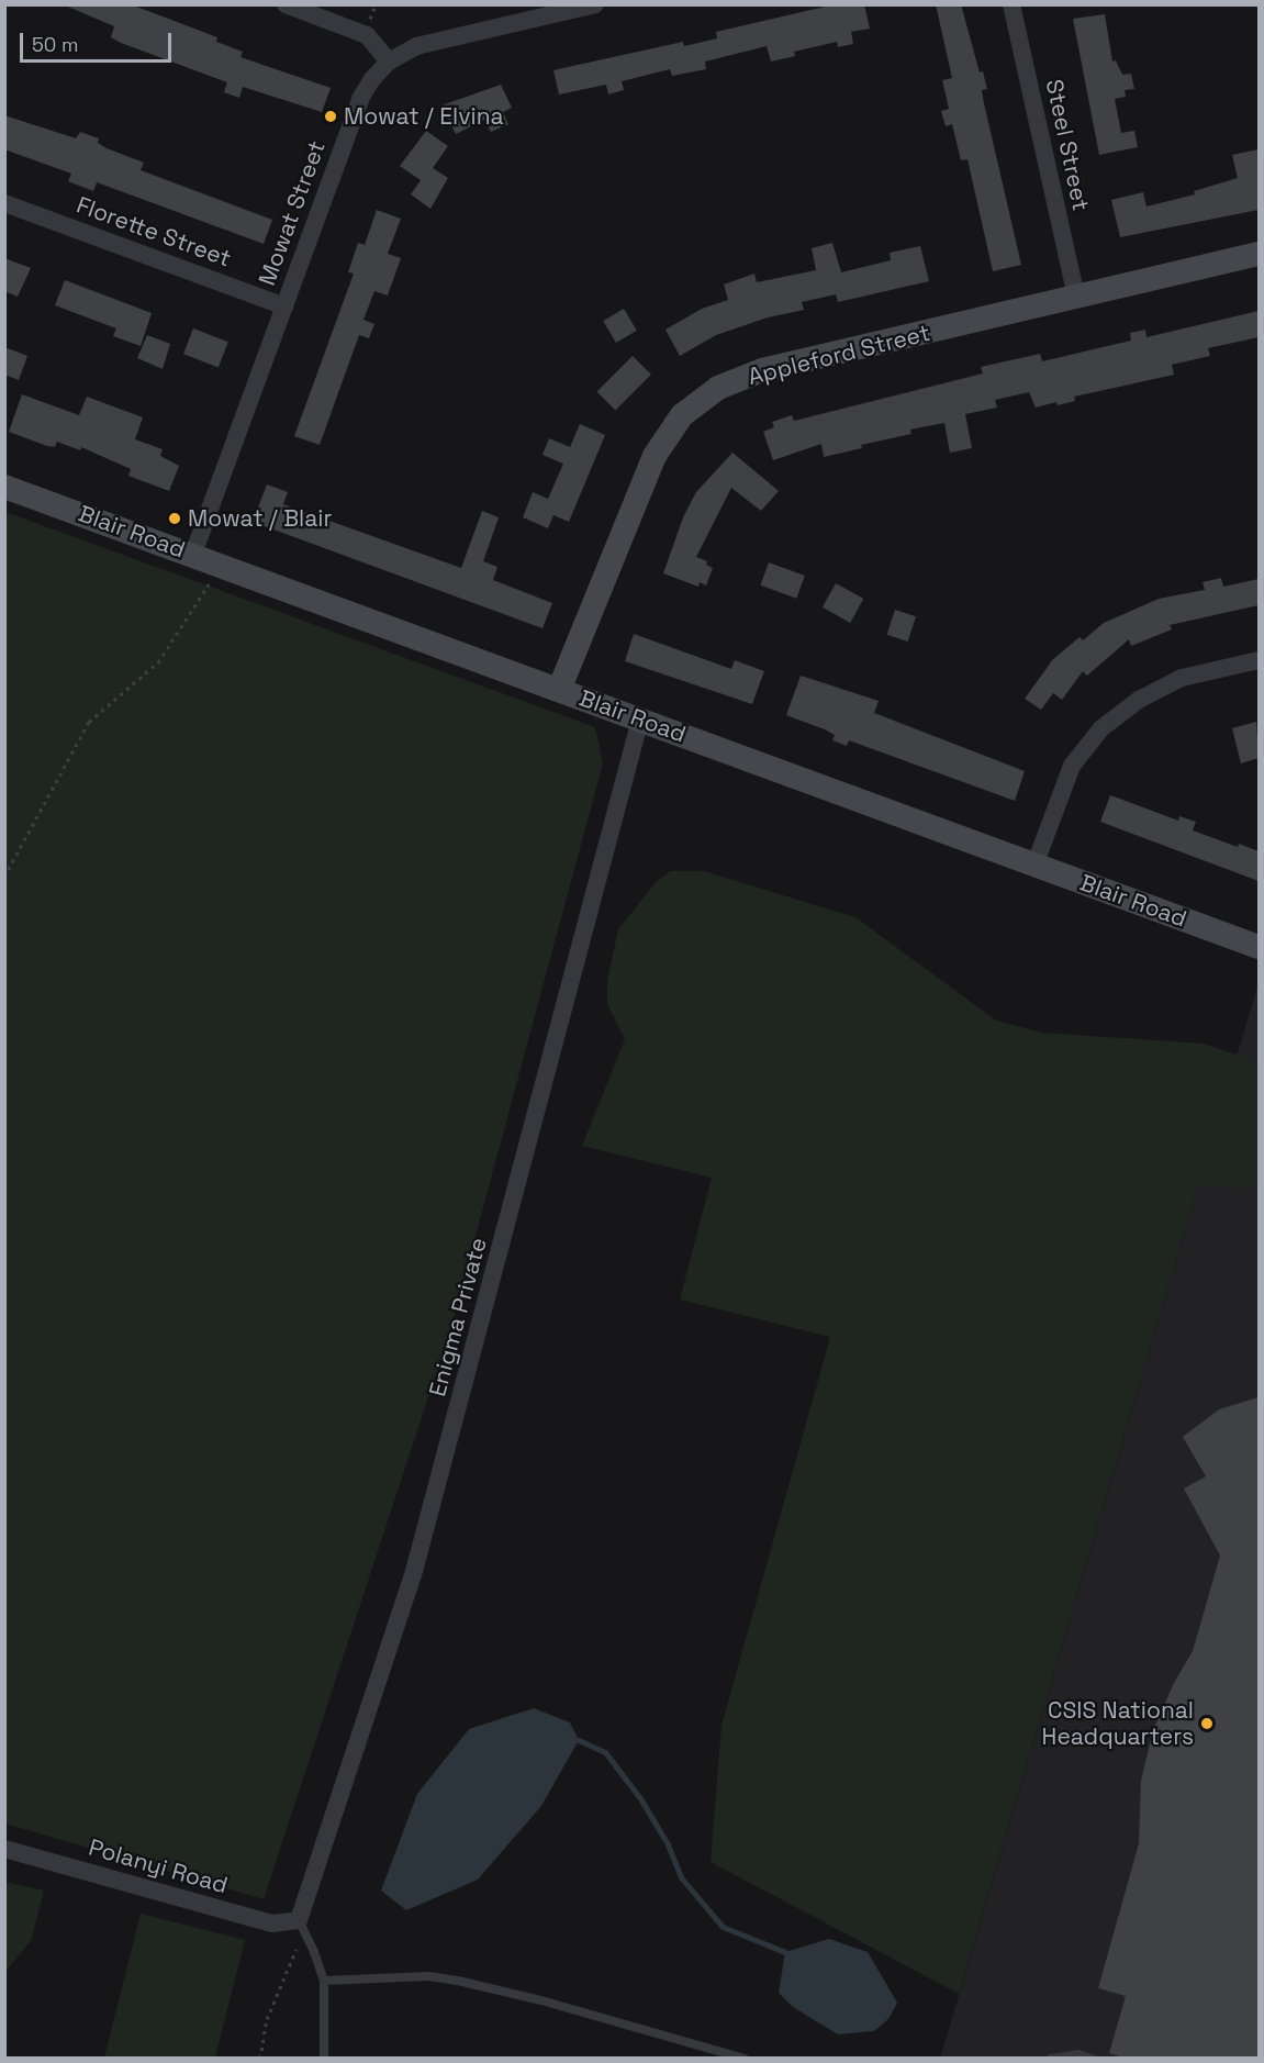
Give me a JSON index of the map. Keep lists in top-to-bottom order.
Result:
{
  "streets": {
    "main road": ["Appleford Street", "Blair Road"],
    "street": [
      "Steel Street",
      "Mowat Street",
      "Florette Street",
      "Enigma Private",
      "Polanyi Road"
    ]
  },
  "crossings": [
    ["Steel Street", "Appleford Street"],
    ["Mowat Street", "Florette Street"],
    ["Mowat Street", "Blair Road"],
    ["Appleford Street", "Blair Road"],
    ["Blair Road", "Enigma Private"],
    ["Enigma Private", "Polanyi Road"]
  ],
  "places": ["Mowat / Elvina", "Mowat / Blair", "CSIS National Headquarters"],
  "scale_bar": "50 m"
}
